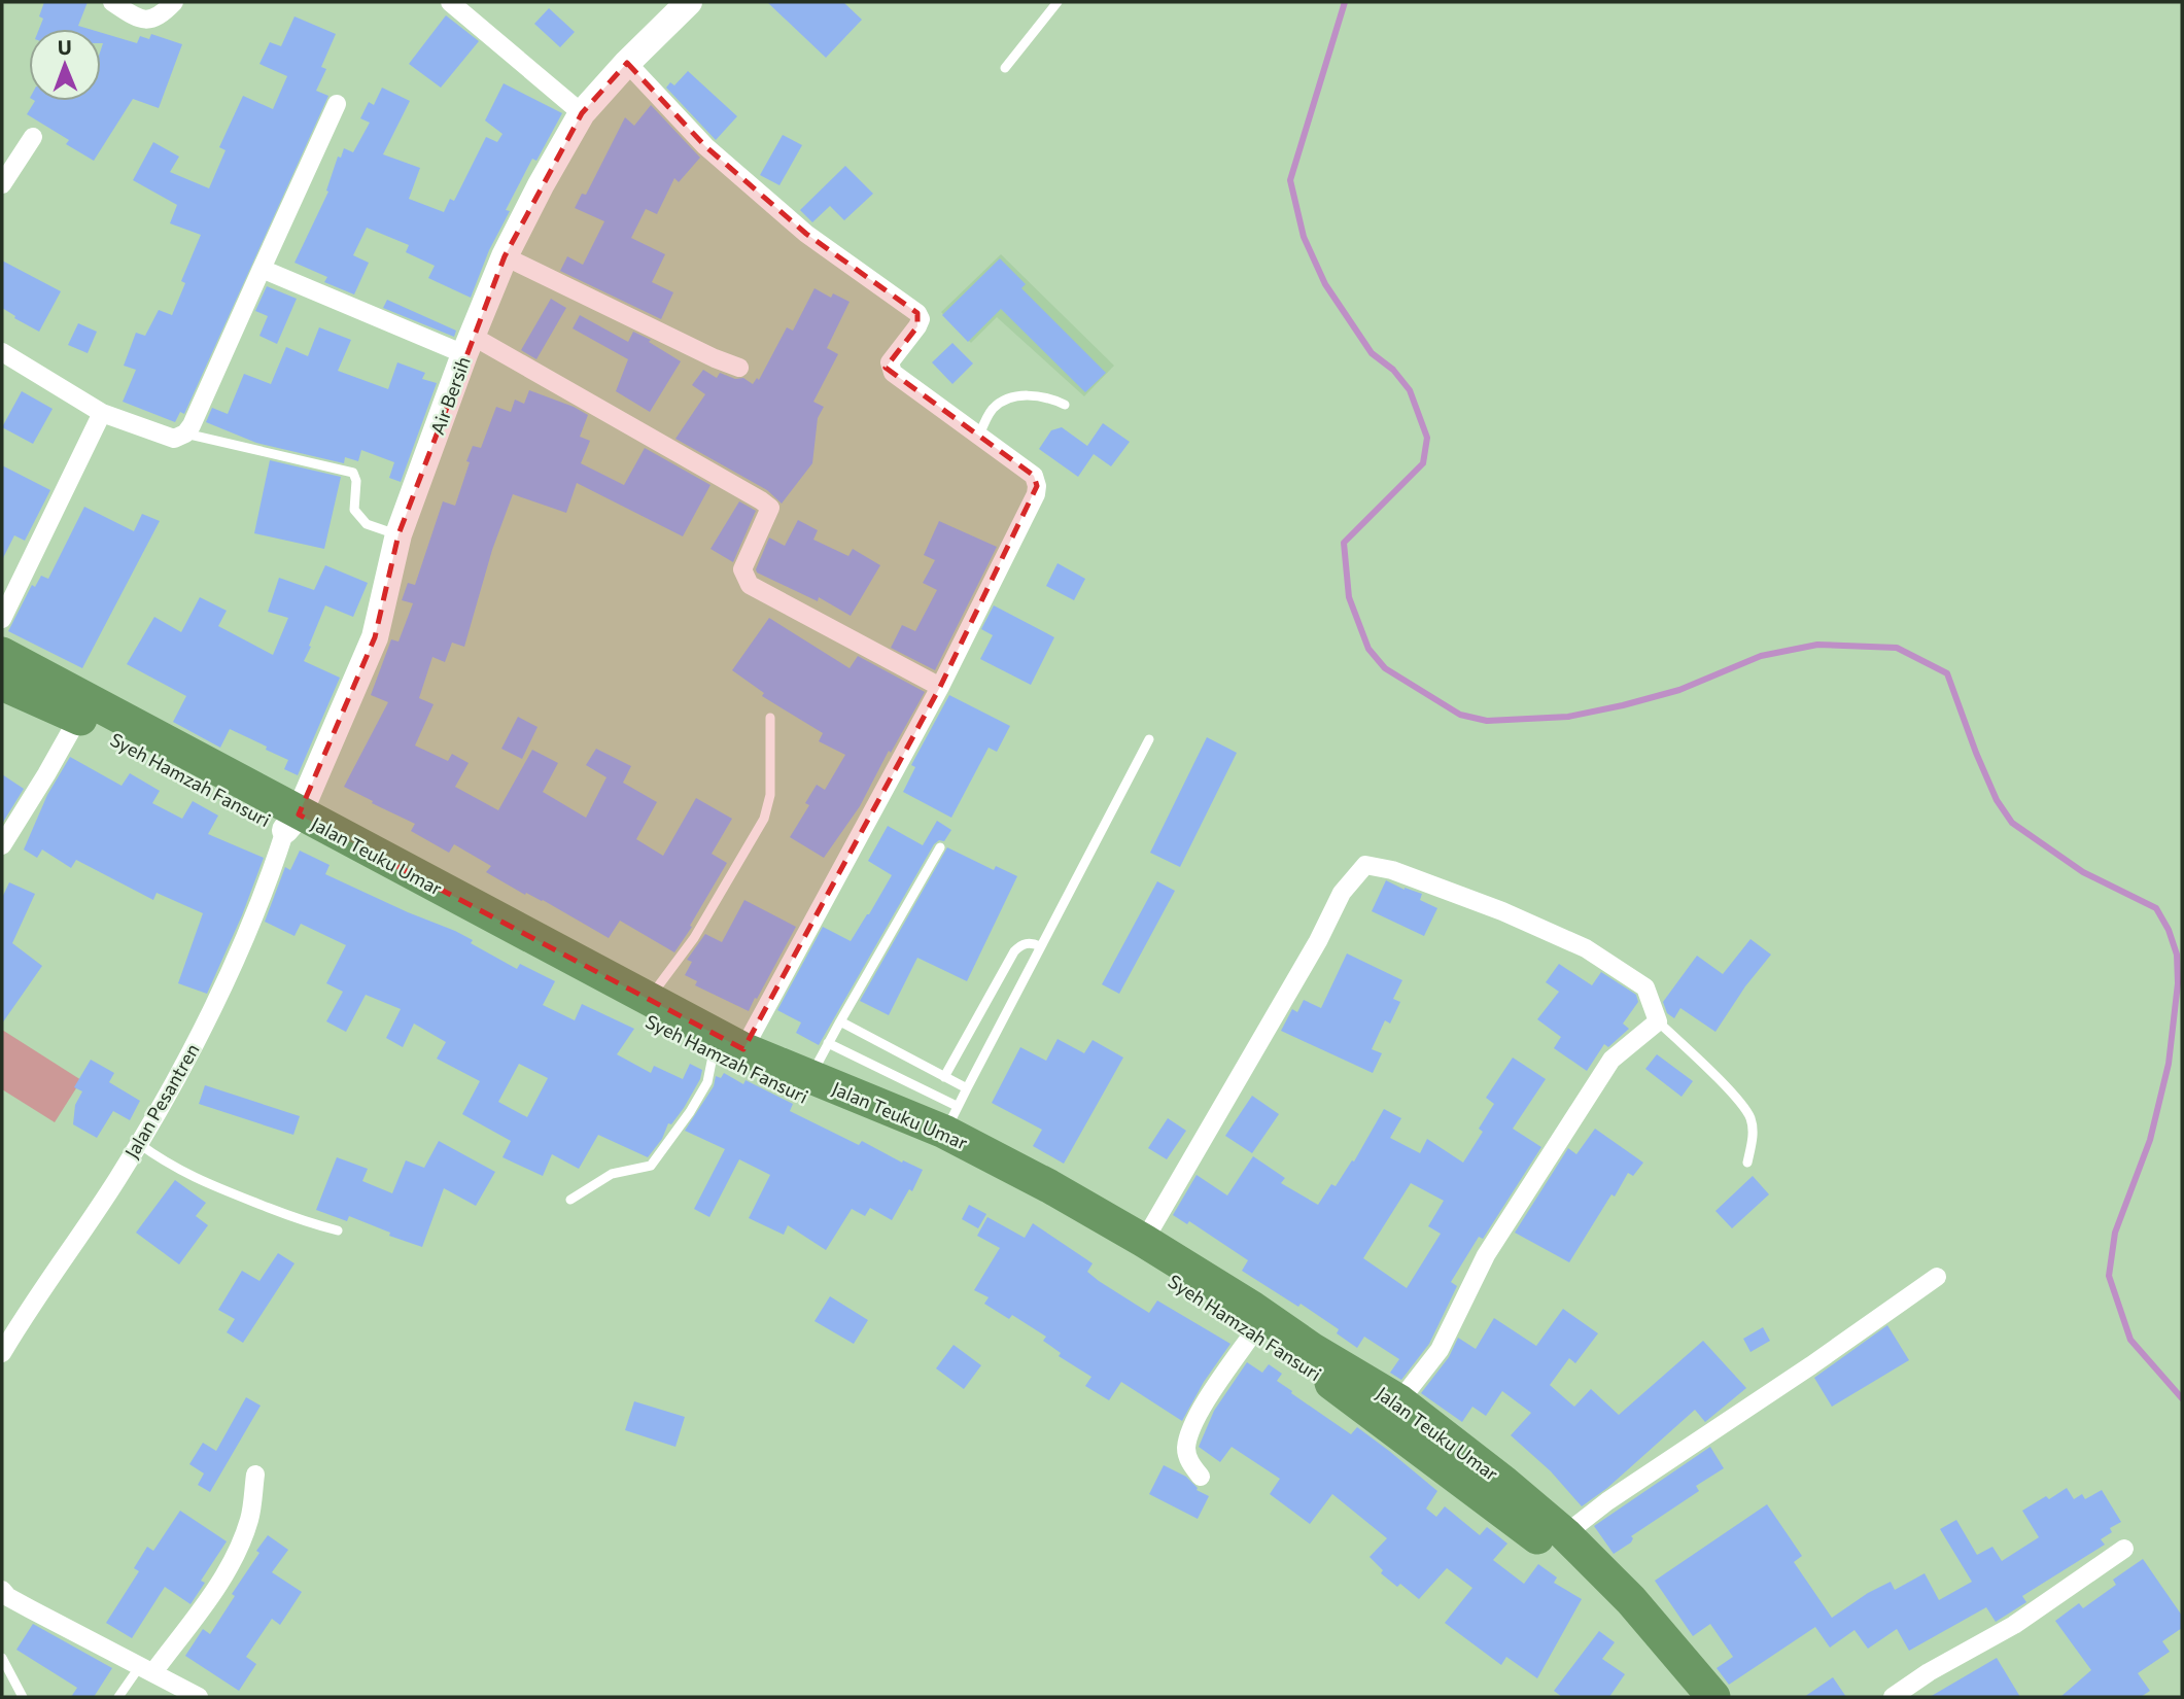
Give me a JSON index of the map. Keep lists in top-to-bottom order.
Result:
{
  "streets": {
    "highway": ["Syeh Hamzah Fansuri", "Jalan Teuku Umar"],
    "street": ["Air Bersih", "Jalan Pesantren"]
  },
  "crossings": [
    ["Air Bersih", "Syeh Hamzah Fansuri"],
    ["Air Bersih", "Jalan Teuku Umar"],
    ["Air Bersih", "Jalan Pesantren"],
    ["Syeh Hamzah Fansuri", "Jalan Teuku Umar"],
    ["Syeh Hamzah Fansuri", "Jalan Pesantren"],
    ["Jalan Teuku Umar", "Jalan Pesantren"]
  ],
  "north": "top"
}
